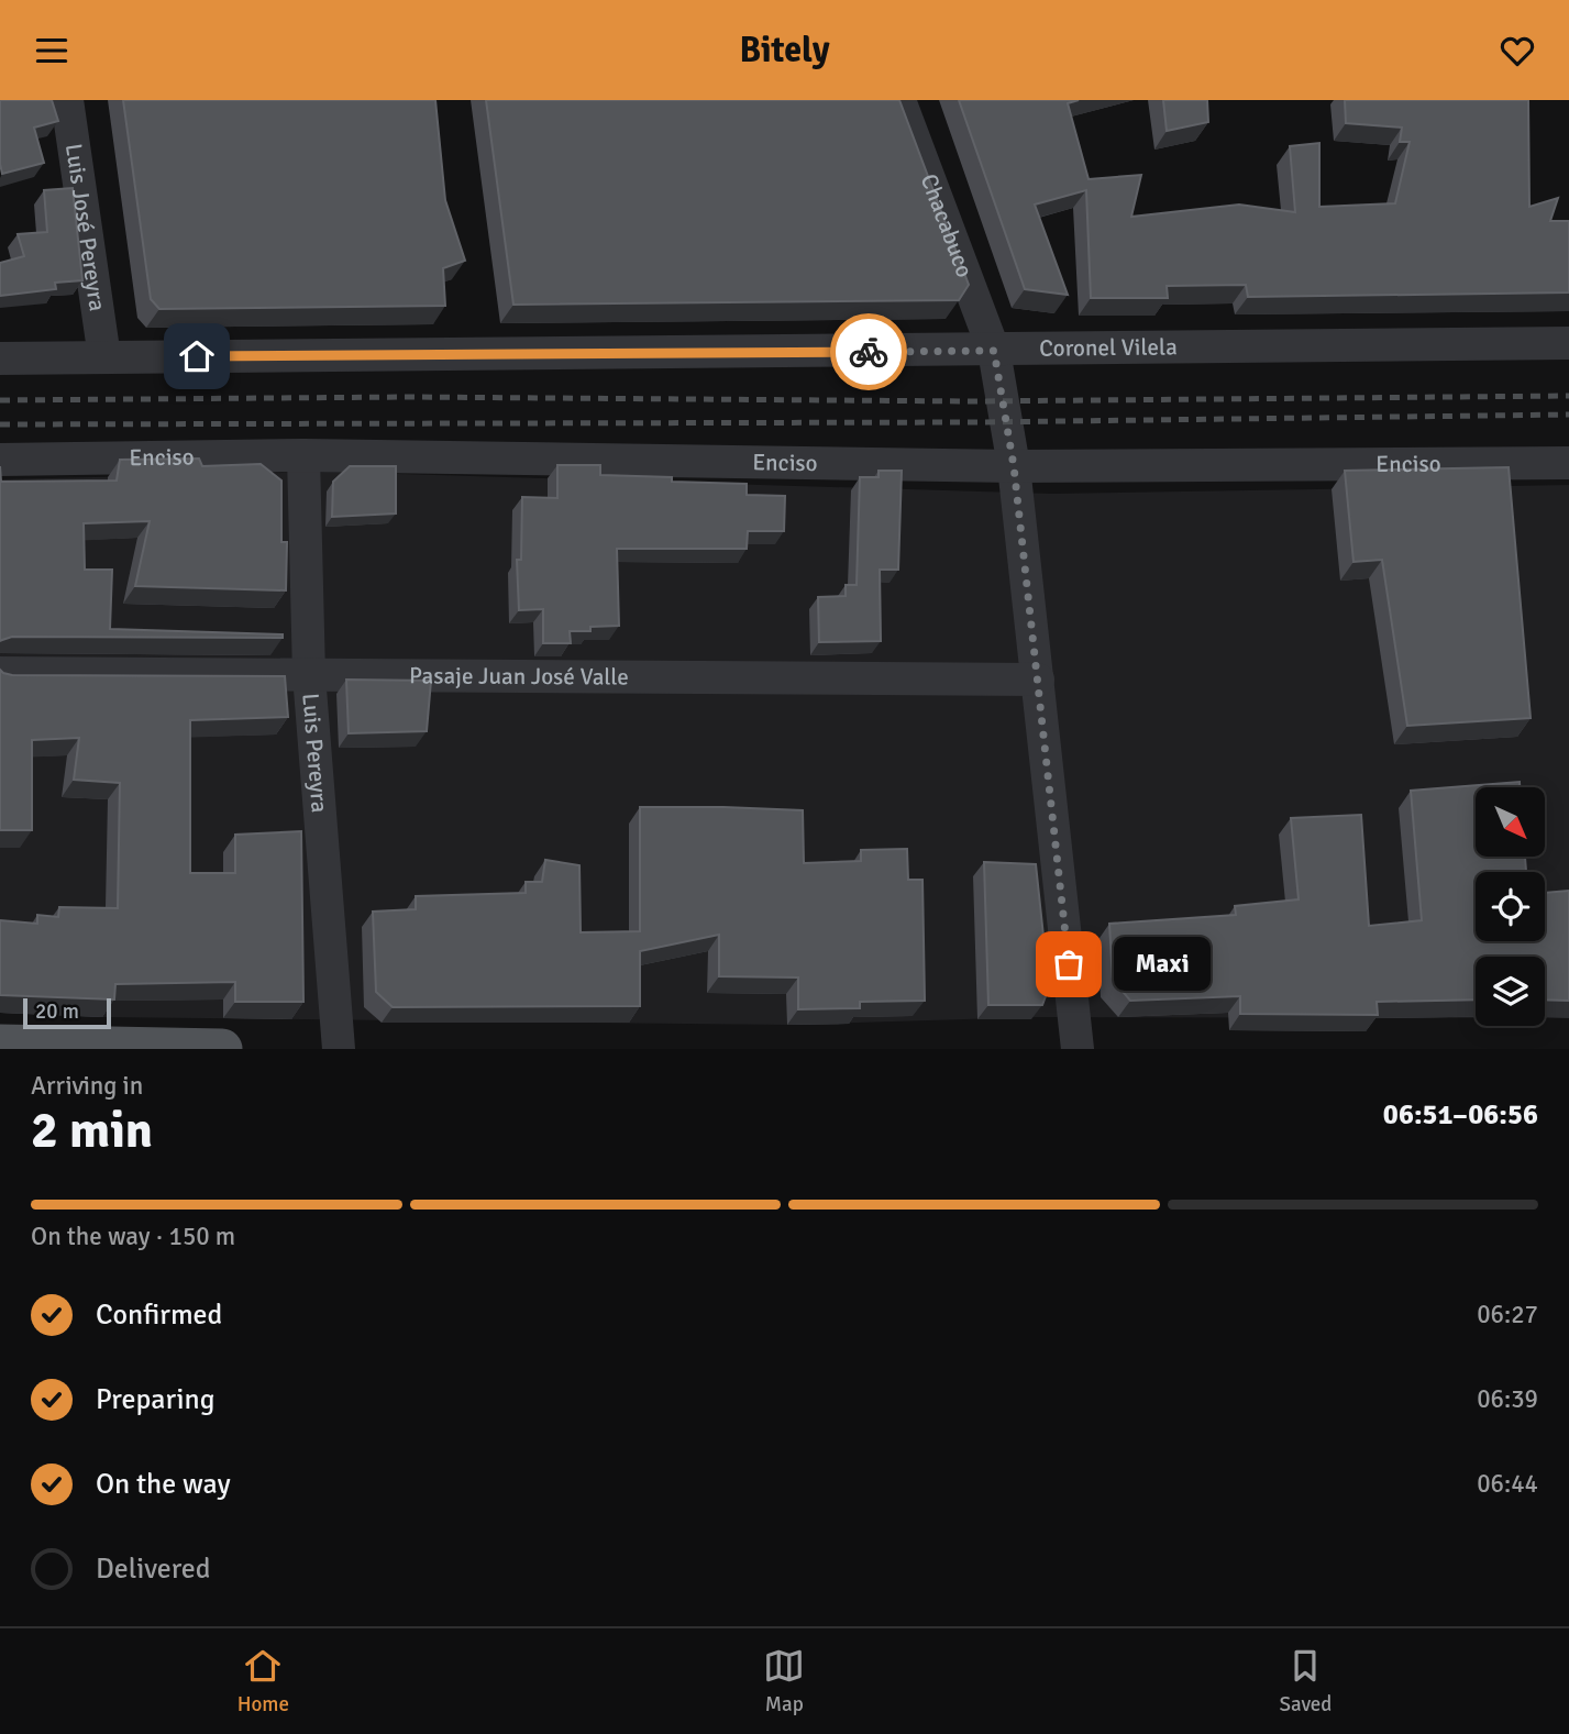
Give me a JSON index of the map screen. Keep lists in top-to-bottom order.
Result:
{
  "streets": {
    "street": [
      "Chacabuco",
      "Luis José Pereyra",
      "Coronel Vilela",
      "Enciso",
      "Pasaje Juan José Valle",
      "Luis Pereyra"
    ]
  },
  "crossings": [
    ["Chacabuco", "Coronel Vilela"],
    ["Chacabuco", "Enciso"],
    ["Luis José Pereyra", "Coronel Vilela"],
    ["Enciso", "Luis Pereyra"],
    ["Pasaje Juan José Valle", "Luis Pereyra"]
  ],
  "places": ["Maxi"],
  "scale_bar": "20 m",
  "north": "bottom right",
  "page": {
    "header": "Bitely",
    "bubble": "Maxi",
    "scale": "20 m",
    "heading": ["2 min", "Arriving in", "06:51–06:56"],
    "bar": "On the way · 150 m",
    "list": [
      ["Confirmed", "06:27"],
      ["Preparing", "06:39"],
      ["On the way", "06:44"],
      "Delivered"
    ],
    "tabs": ["Home", "Map", "Saved"]
  }
}
